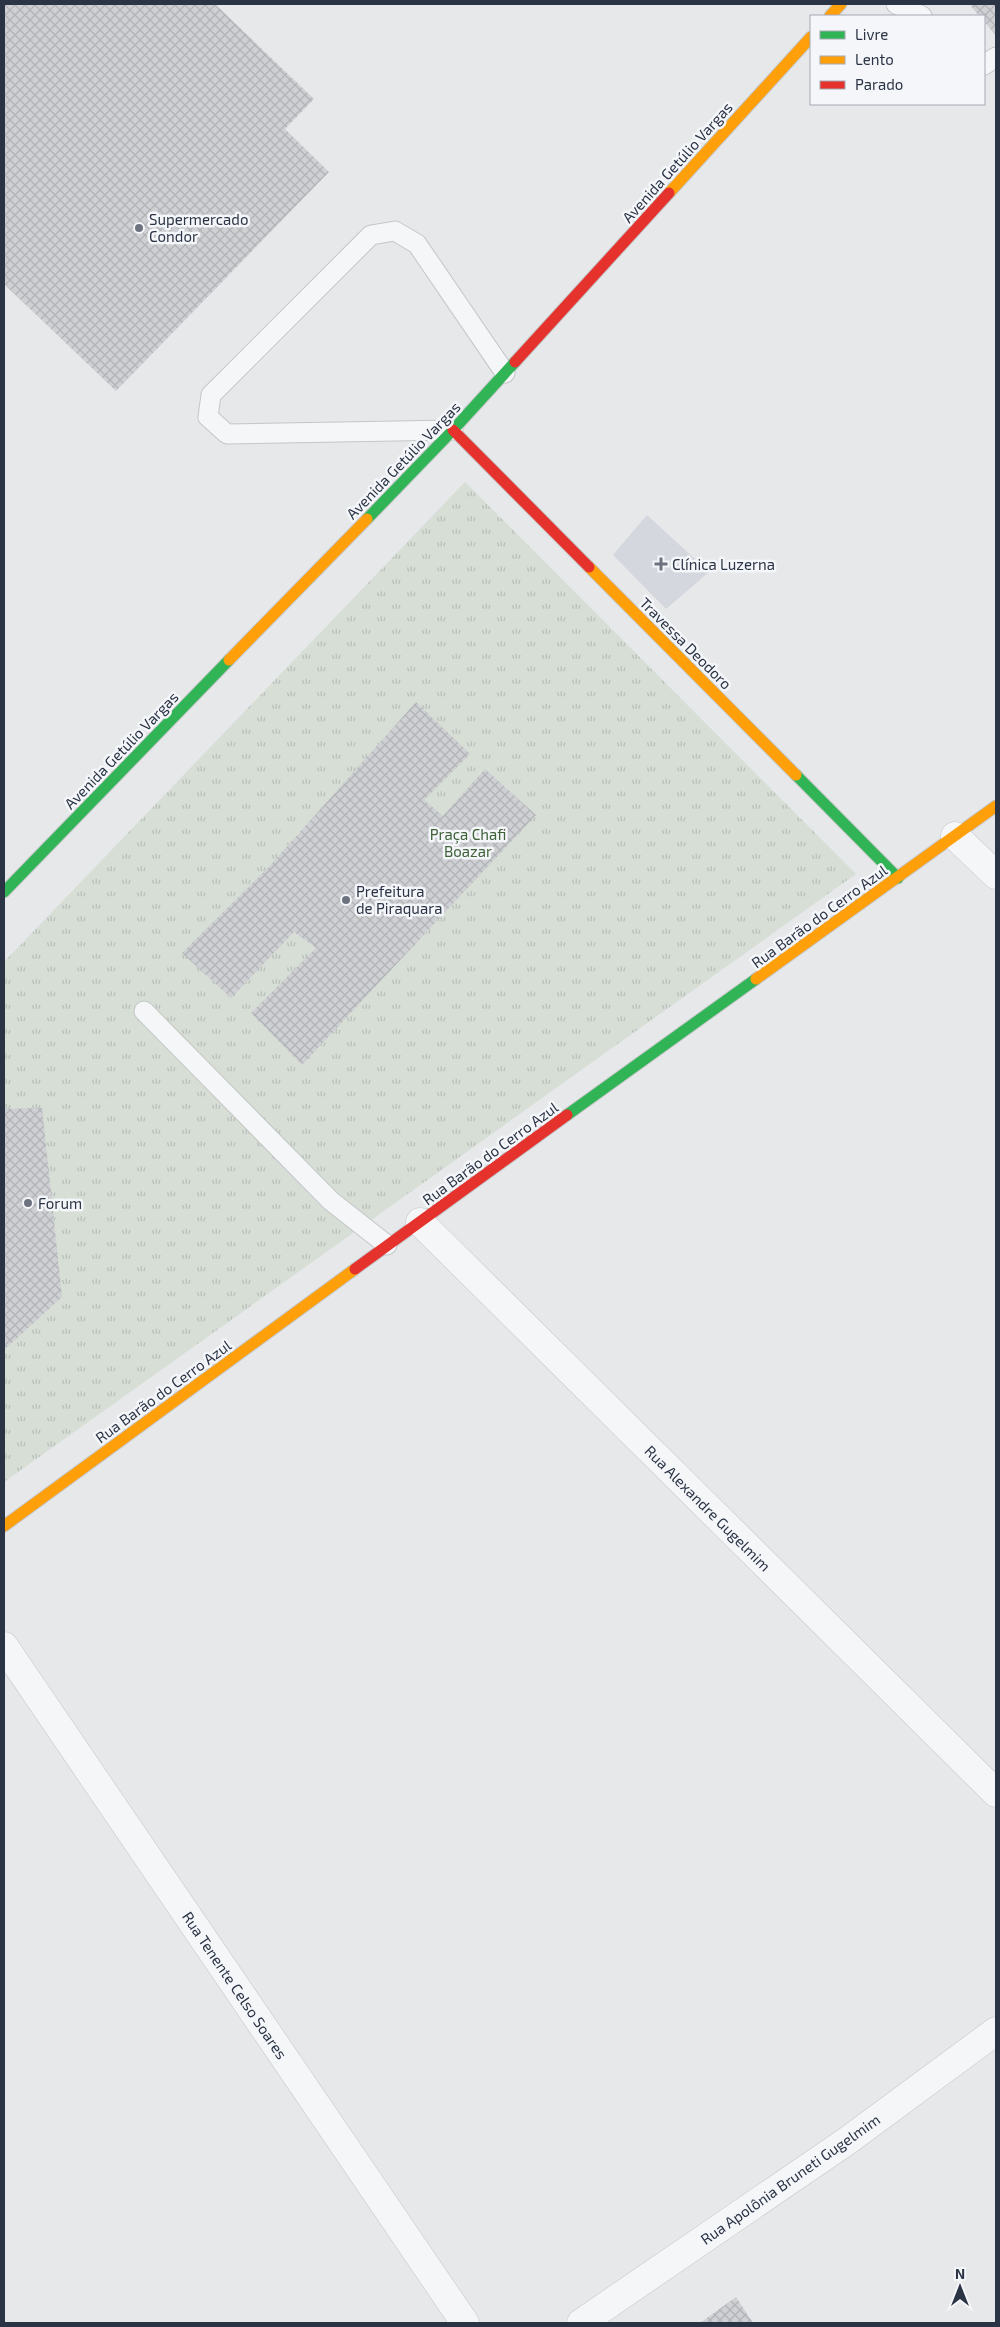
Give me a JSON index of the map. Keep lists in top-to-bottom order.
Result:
{
  "streets": {
    "main road": ["Avenida Getúlio Vargas", "Travessa Deodoro", "Rua Barão do Cerro Azul"],
    "street": ["Rua Alexandre Gugelmim", "Rua Tenente Celso Soares", "Rua Apolônia Bruneti Gugelmim"]
  },
  "crossings": [
    ["Avenida Getúlio Vargas", "Travessa Deodoro"],
    ["Travessa Deodoro", "Rua Barão do Cerro Azul"],
    ["Rua Barão do Cerro Azul", "Rua Alexandre Gugelmim"]
  ],
  "parks": ["Praça Chafi Boazar"],
  "places": {
    "other": ["Supermercado Condor", "Prefeitura de Piraquara", "Forum"],
    "health": ["Clínica Luzerna"]
  },
  "legend": ["Livre", "Lento", "Parado"],
  "north": "top"
}
